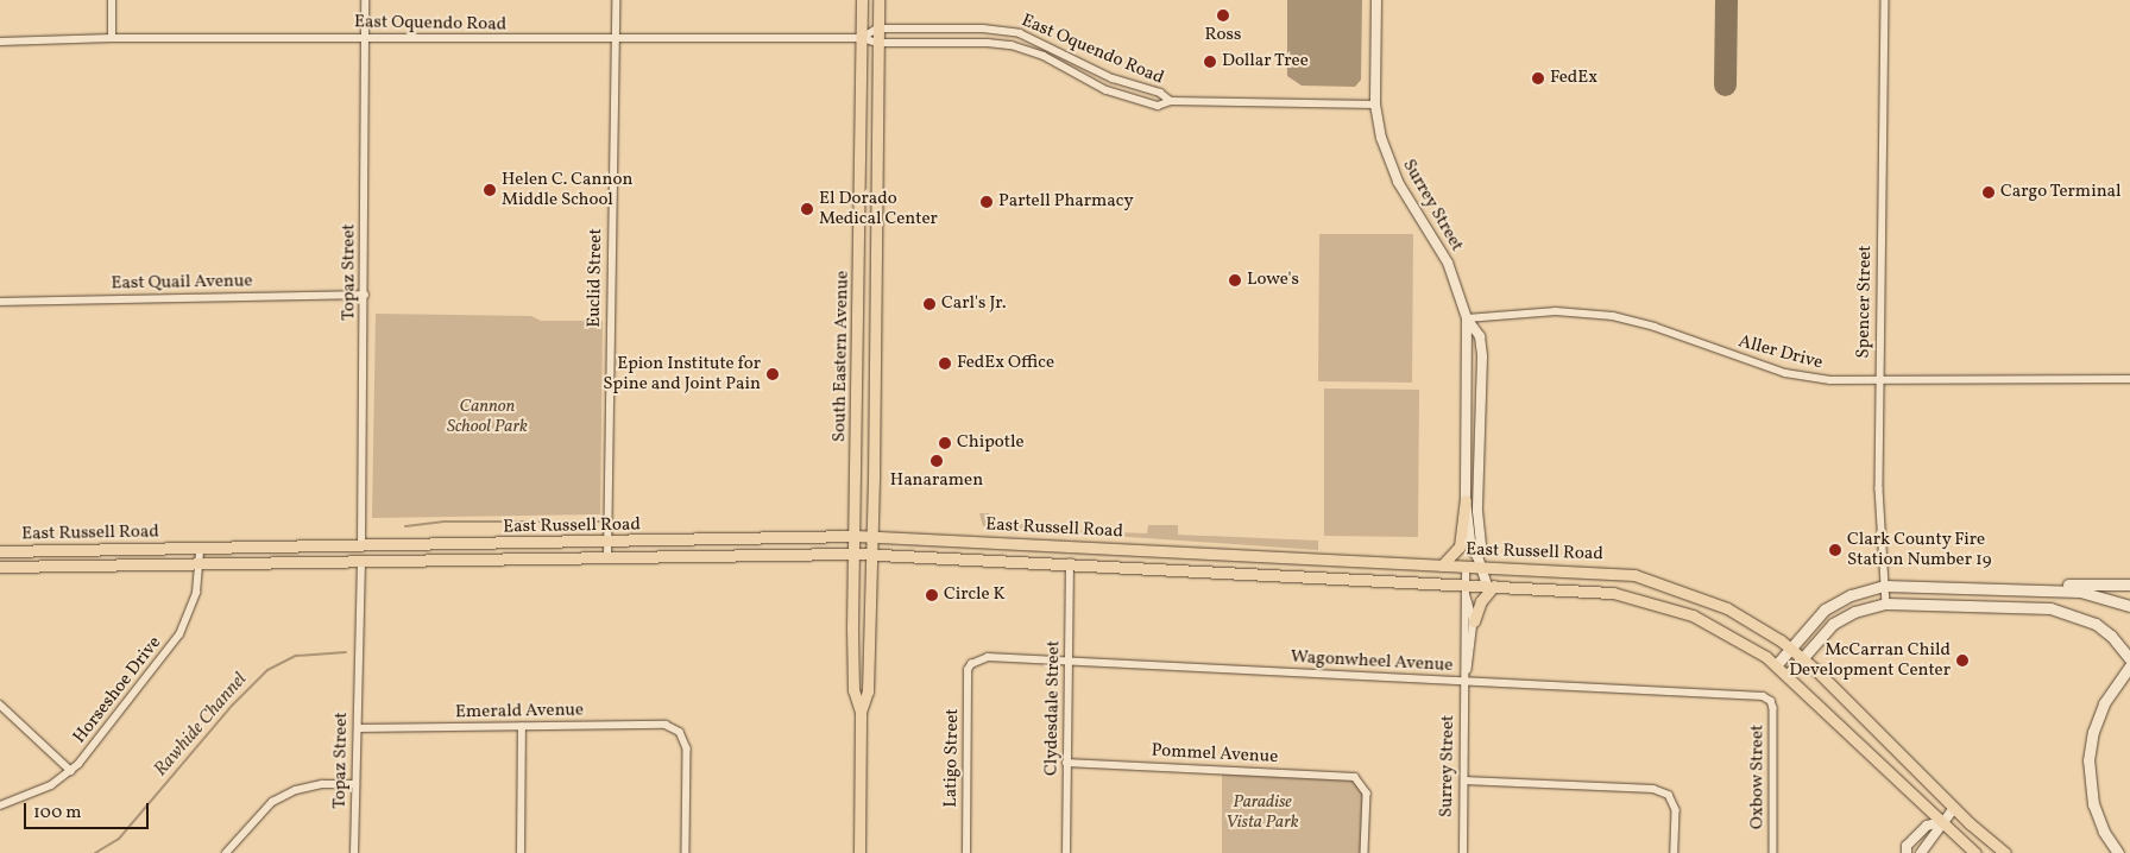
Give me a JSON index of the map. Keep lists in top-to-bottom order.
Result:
{
  "streets": {
    "main road": ["South Eastern Avenue", "East Russell Road"],
    "street": [
      "East Oquendo Road",
      "Surrey Street",
      "Topaz Street",
      "Euclid Street",
      "East Quail Avenue",
      "Spencer Street",
      "Aller Drive",
      "Wagonwheel Avenue",
      "Horseshoe Drive",
      "Clydesdale Street",
      "Emerald Avenue",
      "Pommel Avenue",
      "Latigo Street",
      "Oxbow Street"
    ]
  },
  "crossings": [
    ["East Oquendo Road", "Surrey Street"],
    ["East Oquendo Road", "Topaz Street"],
    ["East Oquendo Road", "Euclid Street"],
    ["East Oquendo Road", "South Eastern Avenue"],
    ["Surrey Street", "Aller Drive"],
    ["Surrey Street", "East Russell Road"],
    ["Surrey Street", "Wagonwheel Avenue"],
    ["Topaz Street", "East Quail Avenue"],
    ["Topaz Street", "East Russell Road"],
    ["Topaz Street", "Emerald Avenue"],
    ["Euclid Street", "East Russell Road"],
    ["Spencer Street", "Aller Drive"],
    ["South Eastern Avenue", "East Russell Road"],
    ["East Russell Road", "Horseshoe Drive"],
    ["East Russell Road", "Clydesdale Street"],
    ["Wagonwheel Avenue", "Clydesdale Street"],
    ["Wagonwheel Avenue", "Latigo Street"],
    ["Wagonwheel Avenue", "Oxbow Street"],
    ["Clydesdale Street", "Pommel Avenue"]
  ],
  "water": ["Rawhide Channel"],
  "parks": ["Cannon School Park", "Paradise Vista Park"],
  "places": [
    "Ross",
    "Dollar Tree",
    "FedEx",
    "Helen C. Cannon Middle School",
    "Cargo Terminal",
    "Partell Pharmacy",
    "El Dorado Medical Center",
    "Lowe's",
    "Carl's Jr.",
    "FedEx Office",
    "Epion Institute for Spine and Joint Pain",
    "Chipotle",
    "Hanaramen",
    "Clark County Fire Station Number 19",
    "Circle K",
    "McCarran Child Development Center"
  ],
  "scale_bar": "100 m"
}
